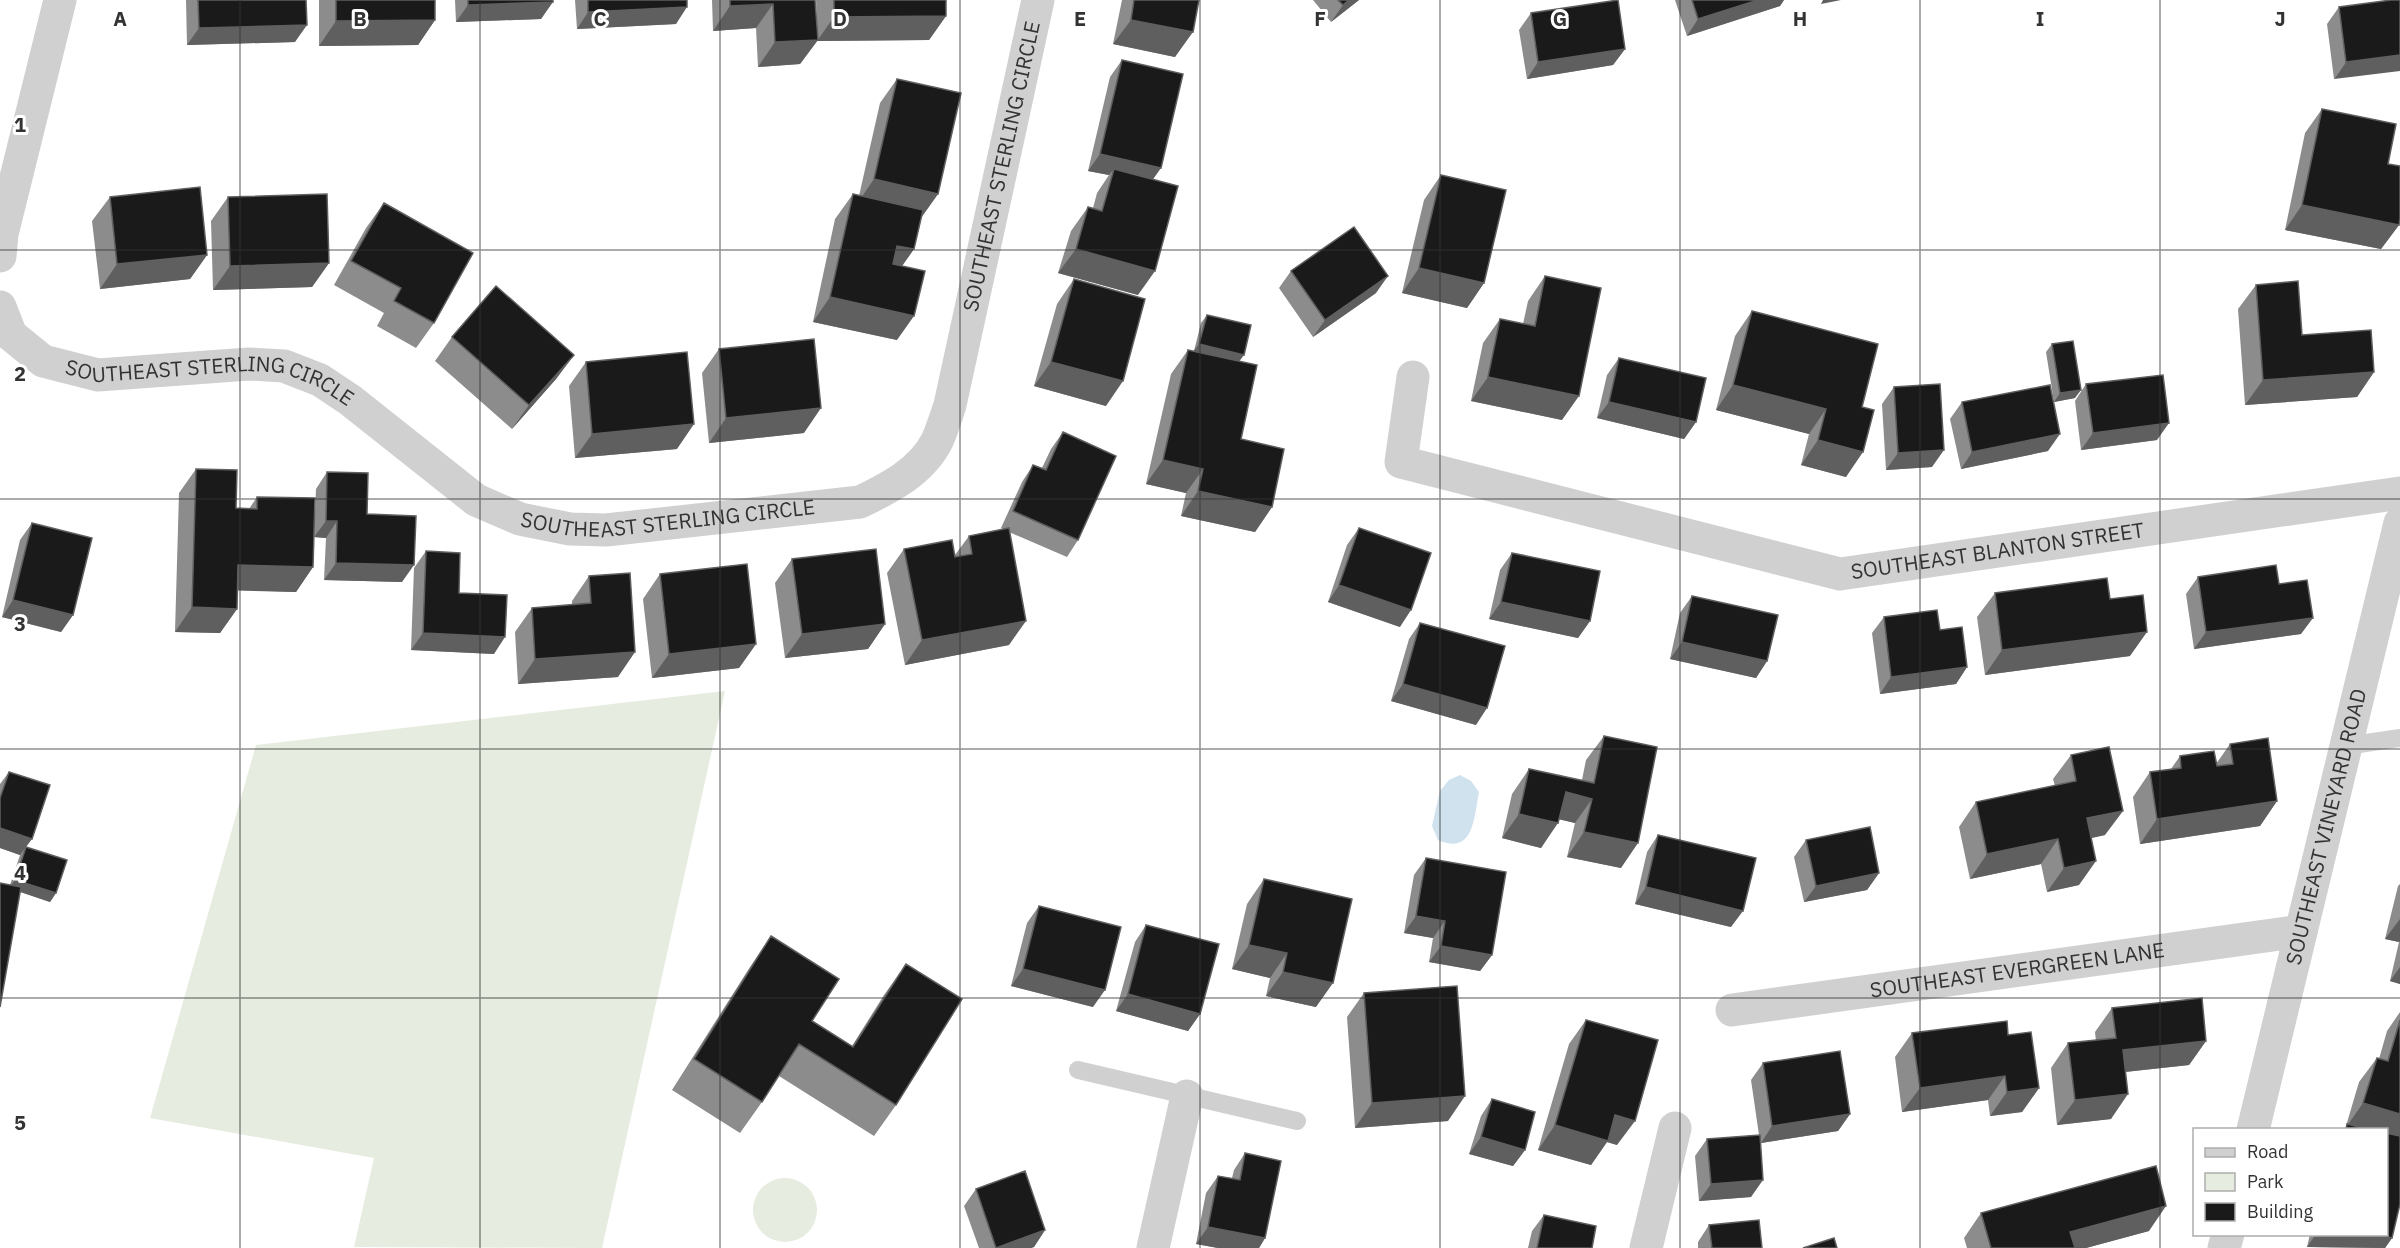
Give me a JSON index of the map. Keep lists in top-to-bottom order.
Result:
{
  "streets": {
    "street": [
      "SOUTHEAST STERLING CIRCLE",
      "SOUTHEAST BLANTON STREET",
      "SOUTHEAST VINEYARD ROAD",
      "SOUTHEAST EVERGREEN LANE"
    ]
  },
  "crossings": [
    ["SOUTHEAST VINEYARD ROAD", "SOUTHEAST EVERGREEN LANE"]
  ],
  "legend": ["Road", "Park", "Building"],
  "grid": {
    "columns": [
      "A",
      "B",
      "C",
      "D",
      "E",
      "F",
      "G",
      "H",
      "I",
      "J"
    ],
    "rows": [
      "1",
      "2",
      "3",
      "4",
      "5"
    ]
  }
}
